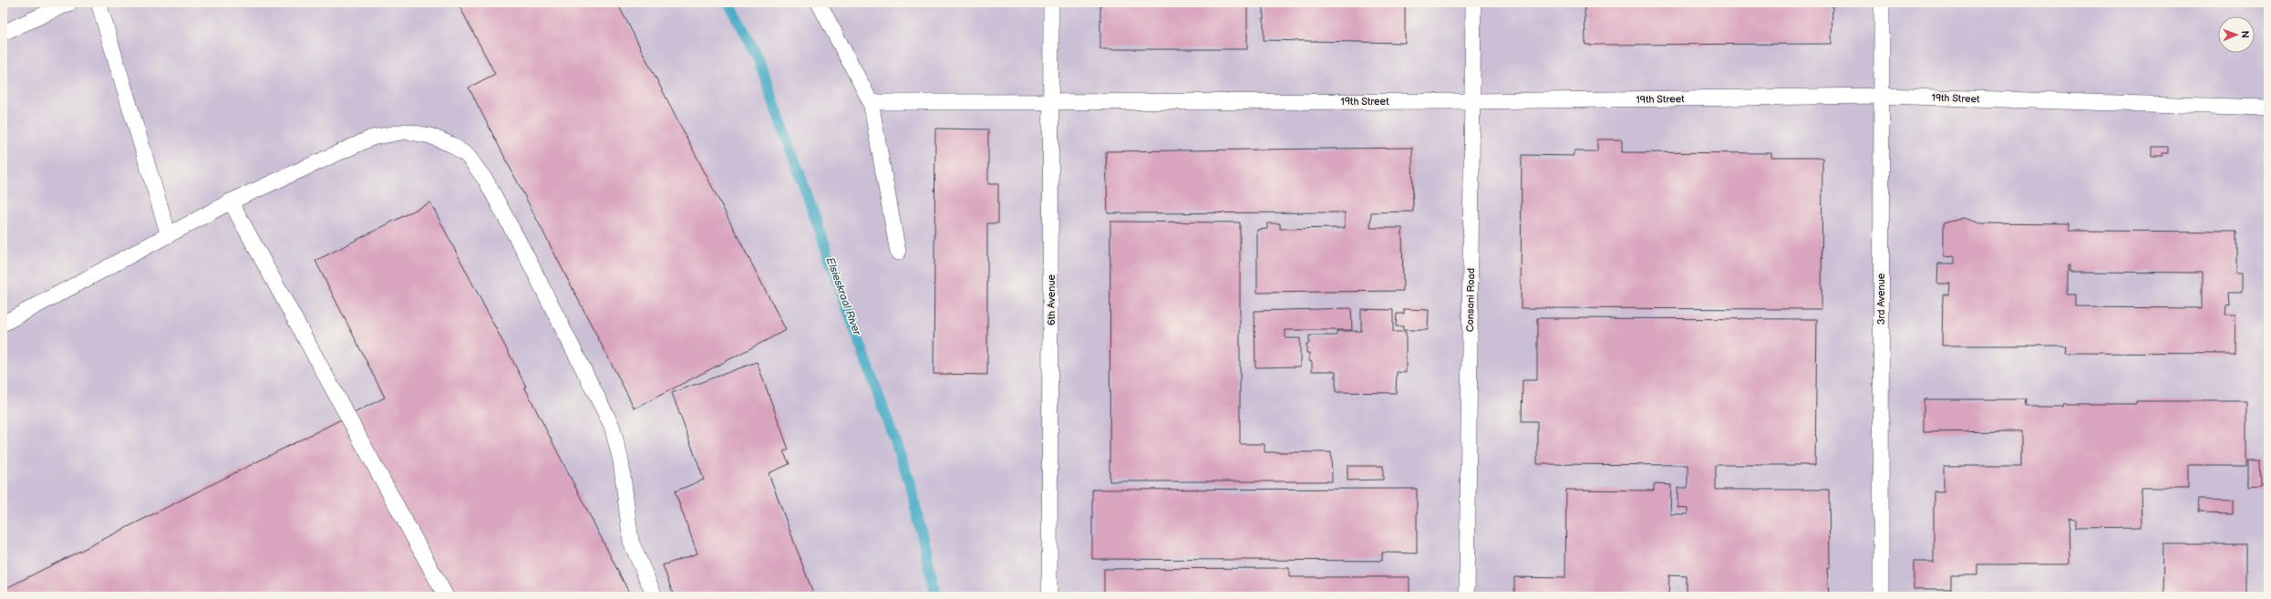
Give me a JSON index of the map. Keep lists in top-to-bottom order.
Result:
{
  "streets": {
    "lane": [
      "19th Street",
      "3rd Avenue",
      "6th Avenue",
      "Consani Road"
    ]
  },
  "crossings": [
    ["19th Street", "3rd Avenue"],
    ["19th Street", "6th Avenue"],
    ["19th Street", "Consani Road"]
  ],
  "water": ["Elsieskraal River"],
  "north": "right"
}
